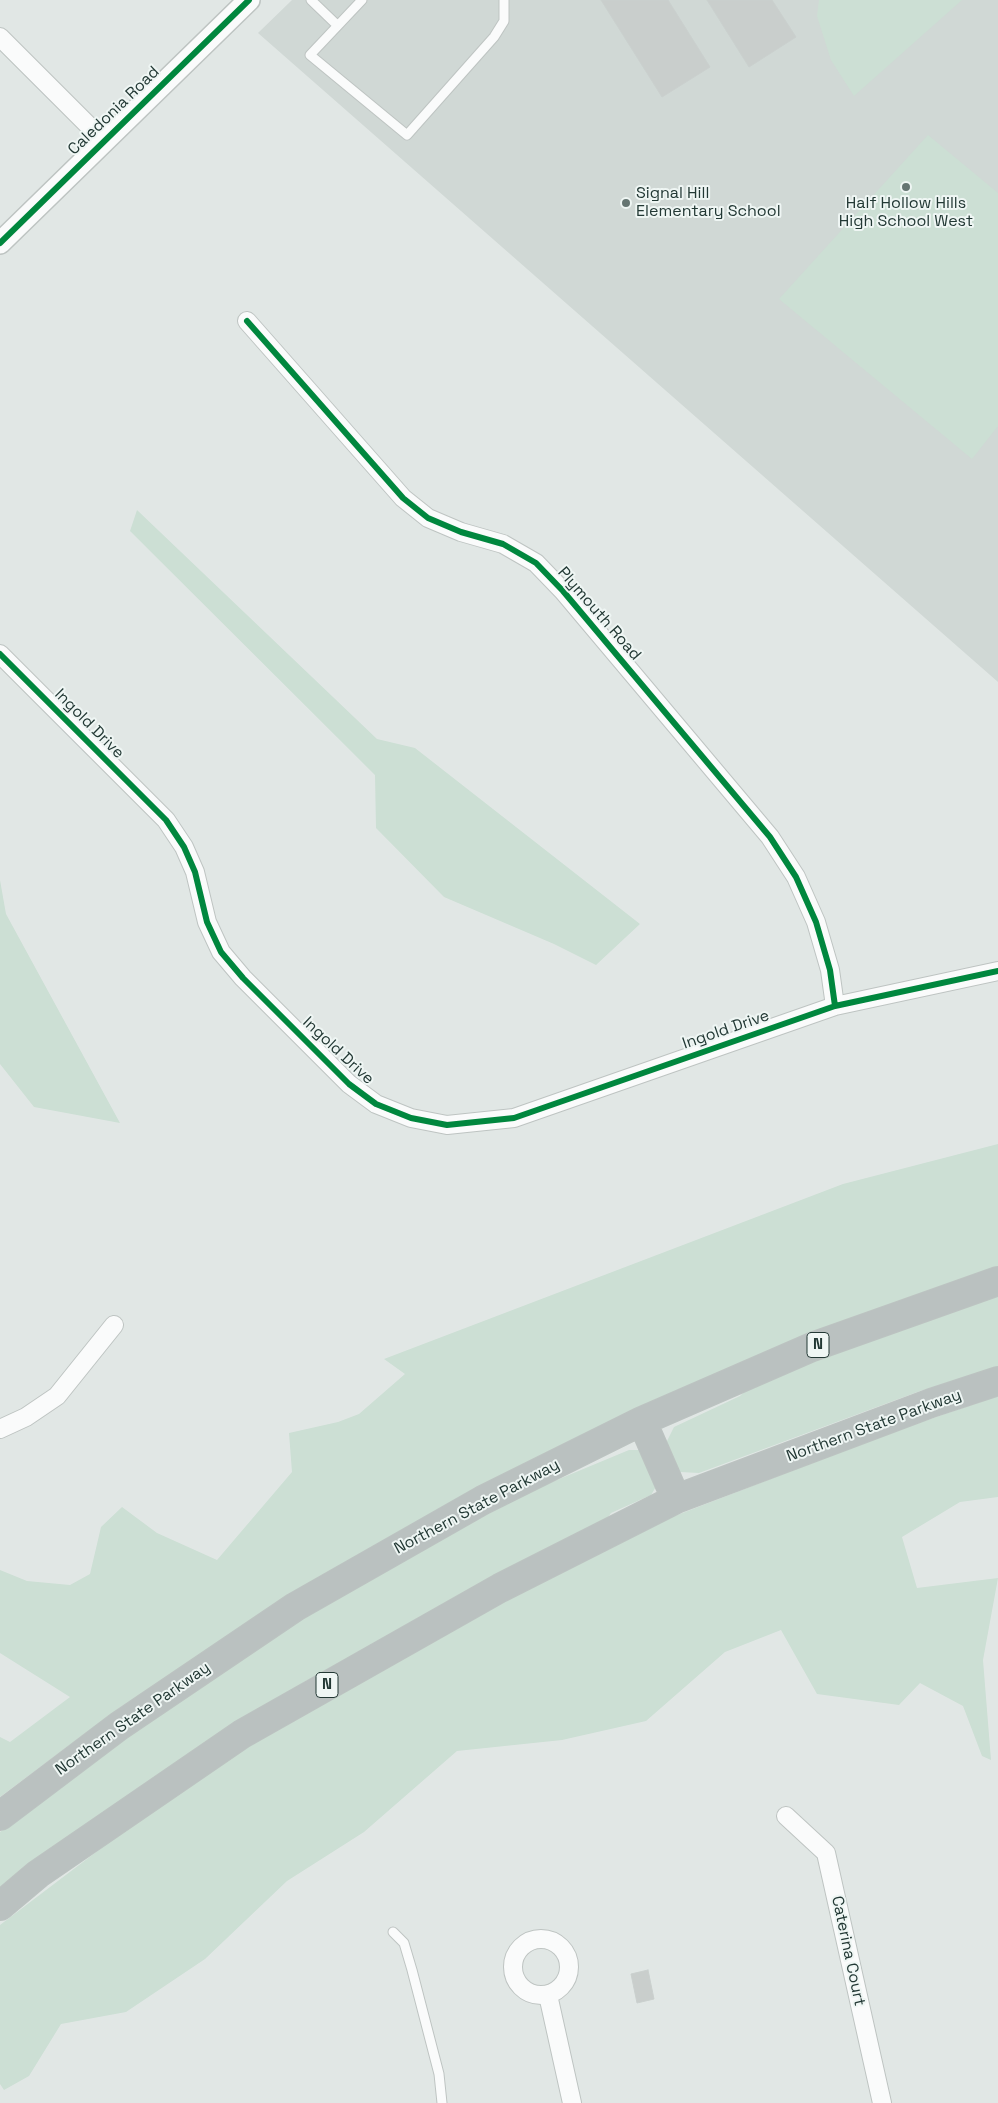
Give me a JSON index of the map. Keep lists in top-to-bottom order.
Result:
{
  "streets": {
    "highway": ["N", "Northern State Parkway"],
    "street": [
      "Caledonia Road",
      "Plymouth Road",
      "Ingold Drive",
      "Caterina Court"
    ]
  },
  "crossings": [
    ["Plymouth Road", "Ingold Drive"]
  ],
  "places": ["Half Hollow Hills High School West", "Signal Hill Elementary School"]
}
